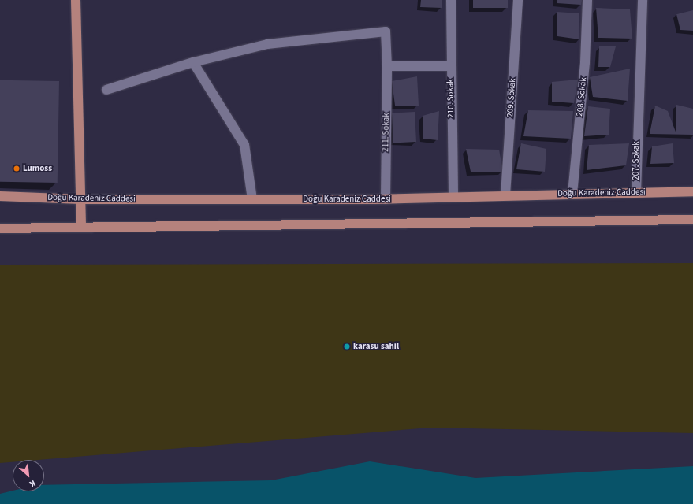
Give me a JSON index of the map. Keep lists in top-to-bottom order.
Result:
{
  "streets": {
    "main road": ["Doğu Karadeniz Caddesi"],
    "street": [
      "208. Sokak",
      "209. Sokak",
      "210. Sokak",
      "211. Sokak",
      "207. Sokak"
    ]
  },
  "crossings": [
    ["208. Sokak", "Doğu Karadeniz Caddesi"],
    ["209. Sokak", "Doğu Karadeniz Caddesi"],
    ["210. Sokak", "Doğu Karadeniz Caddesi"],
    ["211. Sokak", "Doğu Karadeniz Caddesi"],
    ["207. Sokak", "Doğu Karadeniz Caddesi"]
  ],
  "places": ["Lumoss", "karasu sahil"],
  "north": "bottom right"
}
